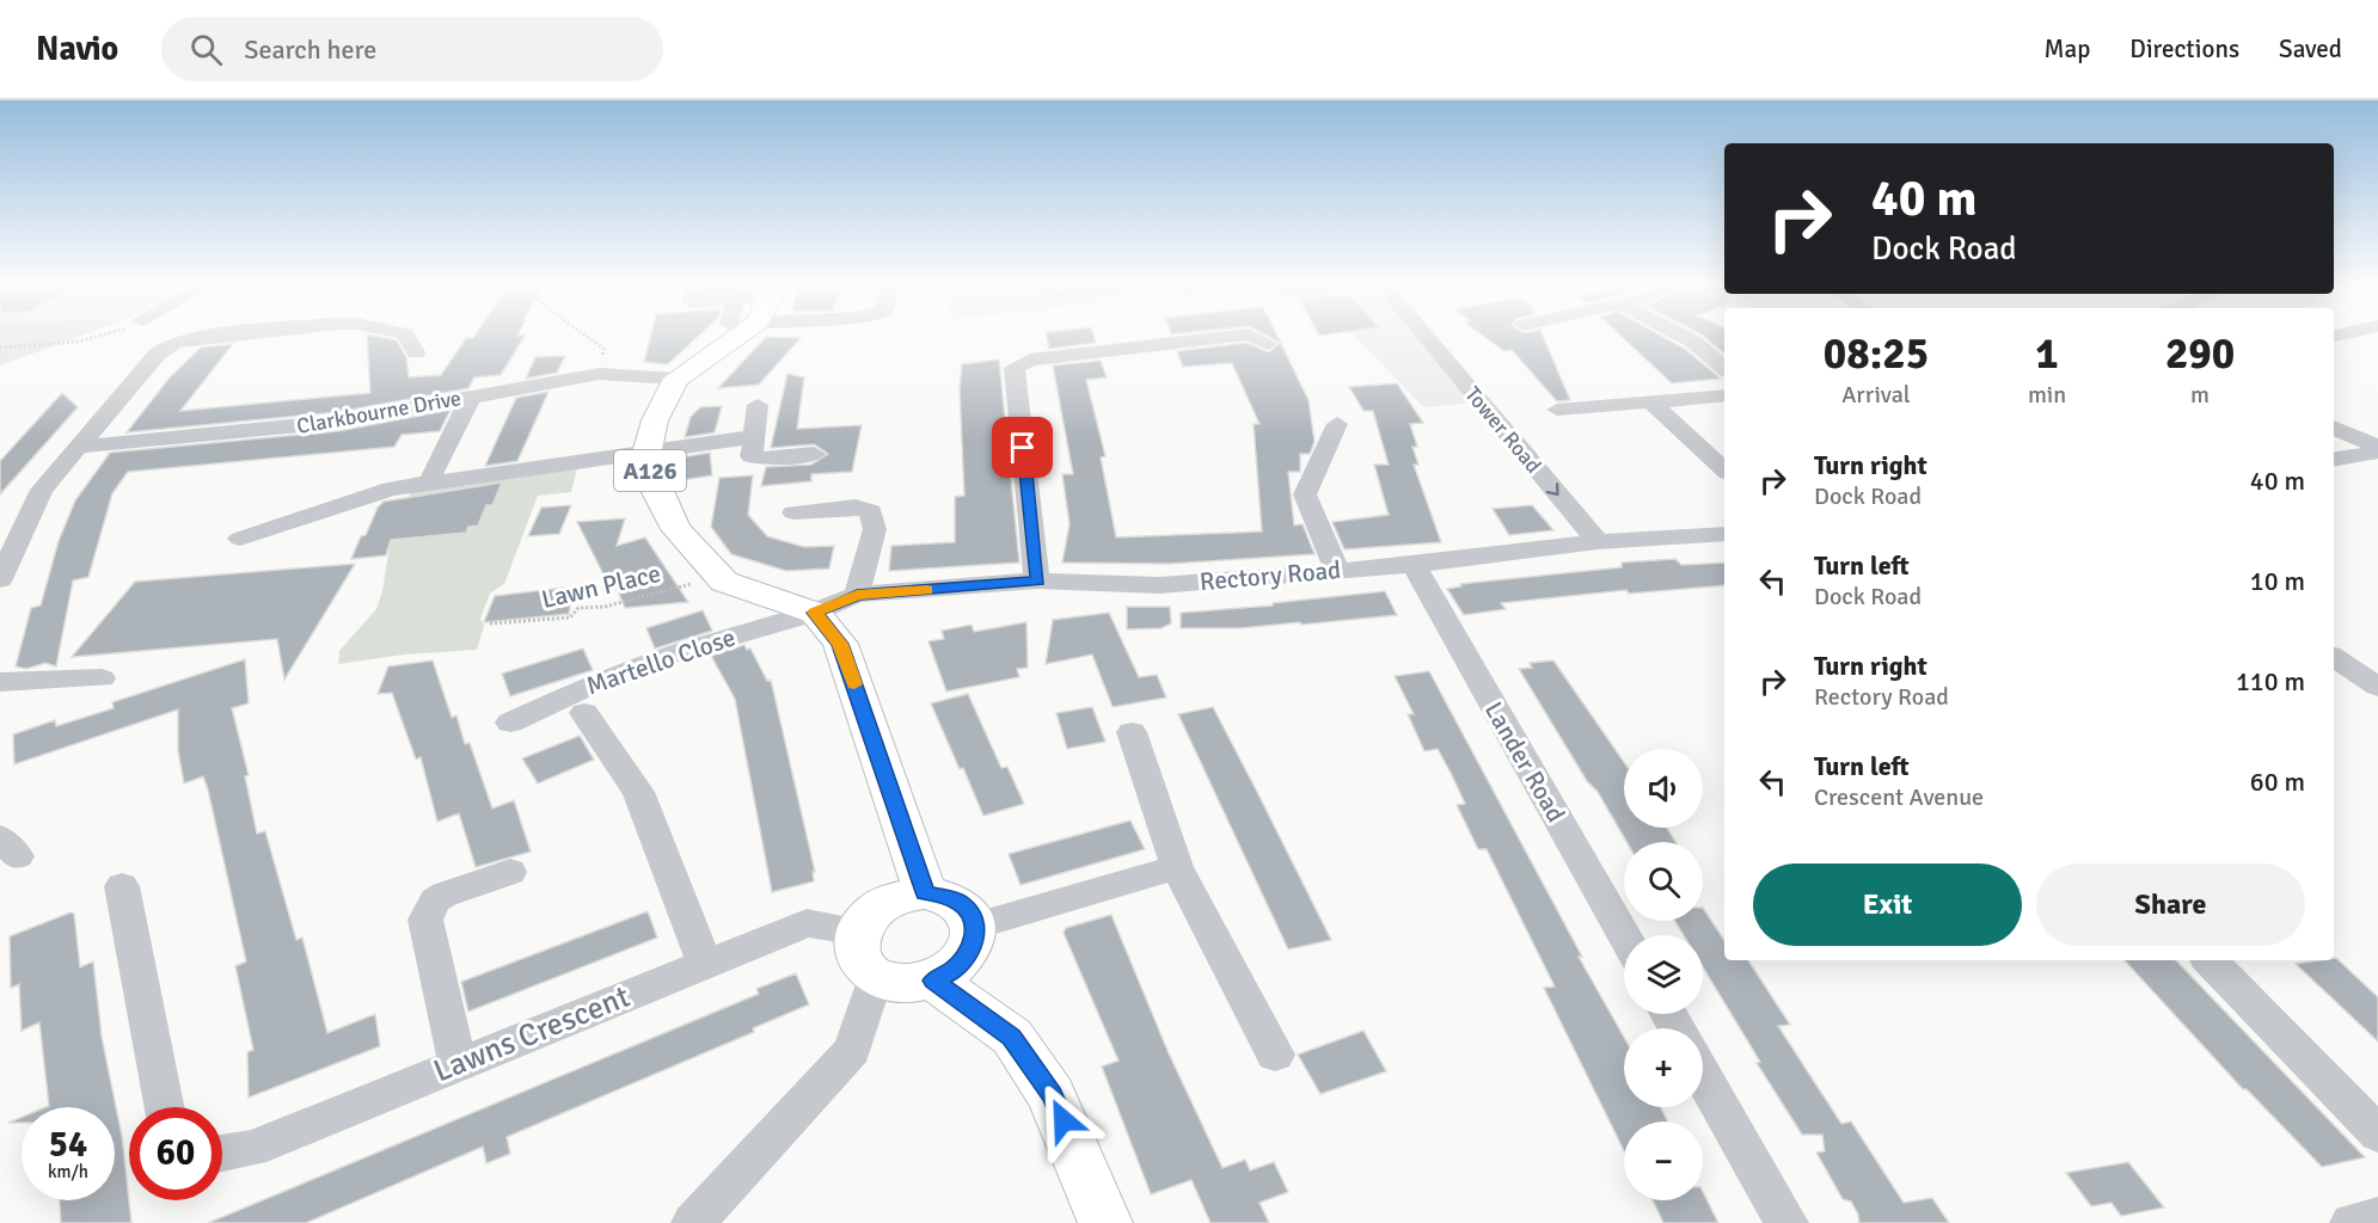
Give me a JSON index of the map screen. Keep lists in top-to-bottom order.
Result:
{
  "streets": {
    "main road": ["A126"],
    "street": [
      "Clarkbourne Drive",
      "Tower Road",
      "Rectory Road",
      "Martello Close",
      "Lander Road",
      "Lawns Crescent"
    ],
    "path": ["Lawn Place"]
  },
  "crossings": [
    ["Clarkbourne Drive", "A126"],
    ["Tower Road", "Rectory Road"],
    ["A126", "Rectory Road"],
    ["A126", "Lawn Place"],
    ["A126", "Martello Close"],
    ["Rectory Road", "Martello Close"],
    ["Rectory Road", "Lander Road"]
  ],
  "page": {
    "header": "Navio",
    "search": "Search here",
    "nav": ["Map", "Directions", "Saved"],
    "turn": ["40 m", "Dock Road"],
    "eta": [
      "08:25",
      "Arrival",
      "1",
      "min",
      "290",
      "m"
    ],
    "list": [
      {
        "name": "Turn right",
        "note": "Dock Road",
        "value": "40 m"
      },
      {
        "name": "Turn left",
        "note": "Dock Road",
        "value": "10 m"
      },
      {
        "name": "Turn right",
        "note": "Rectory Road",
        "value": "110 m"
      },
      {
        "name": "Turn left",
        "note": "Crescent Avenue",
        "value": "60 m"
      }
    ],
    "map_buttons": ["+", "−"],
    "buttons": ["Exit", "Share"],
    "speed": "54 km/h",
    "limit": "60"
  }
}
